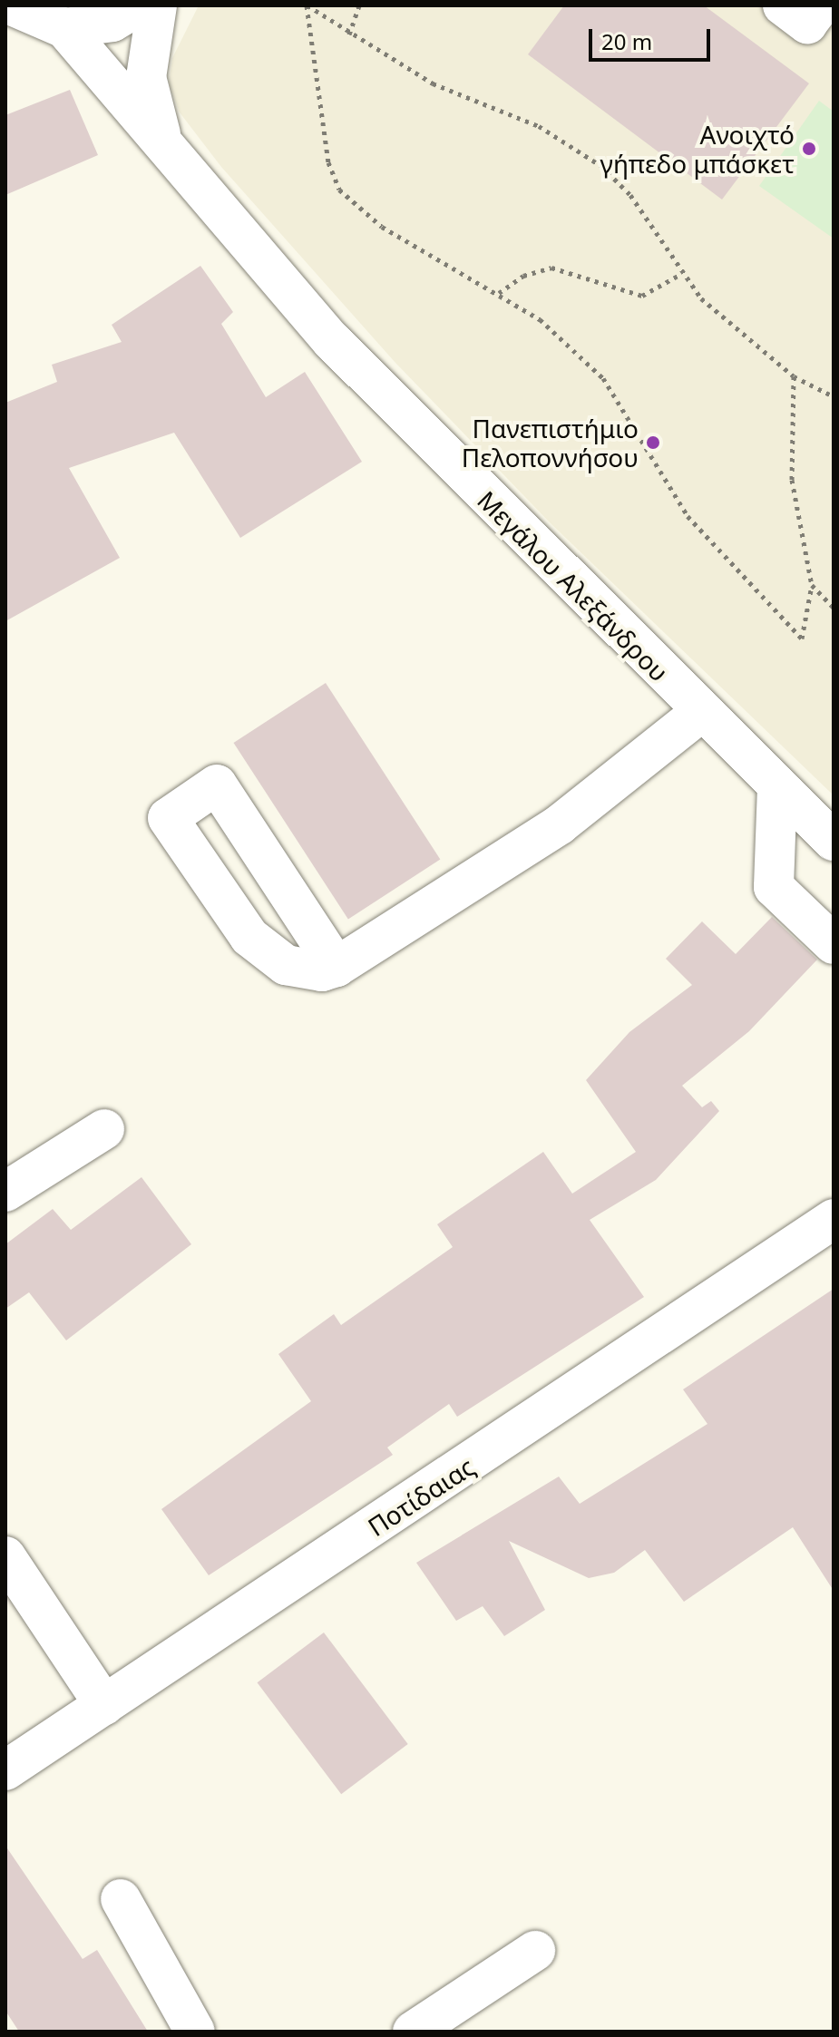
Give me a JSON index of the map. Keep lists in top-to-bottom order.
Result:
{
  "streets": {
    "street": ["Μεγάλου Αλεξάνδρου", "Ποτίδαιας"]
  },
  "places": ["Ανοιχτό γήπεδο μπάσκετ", "Πανεπιστήμιο Πελοποννήσου"],
  "scale_bar": "20 m"
}
